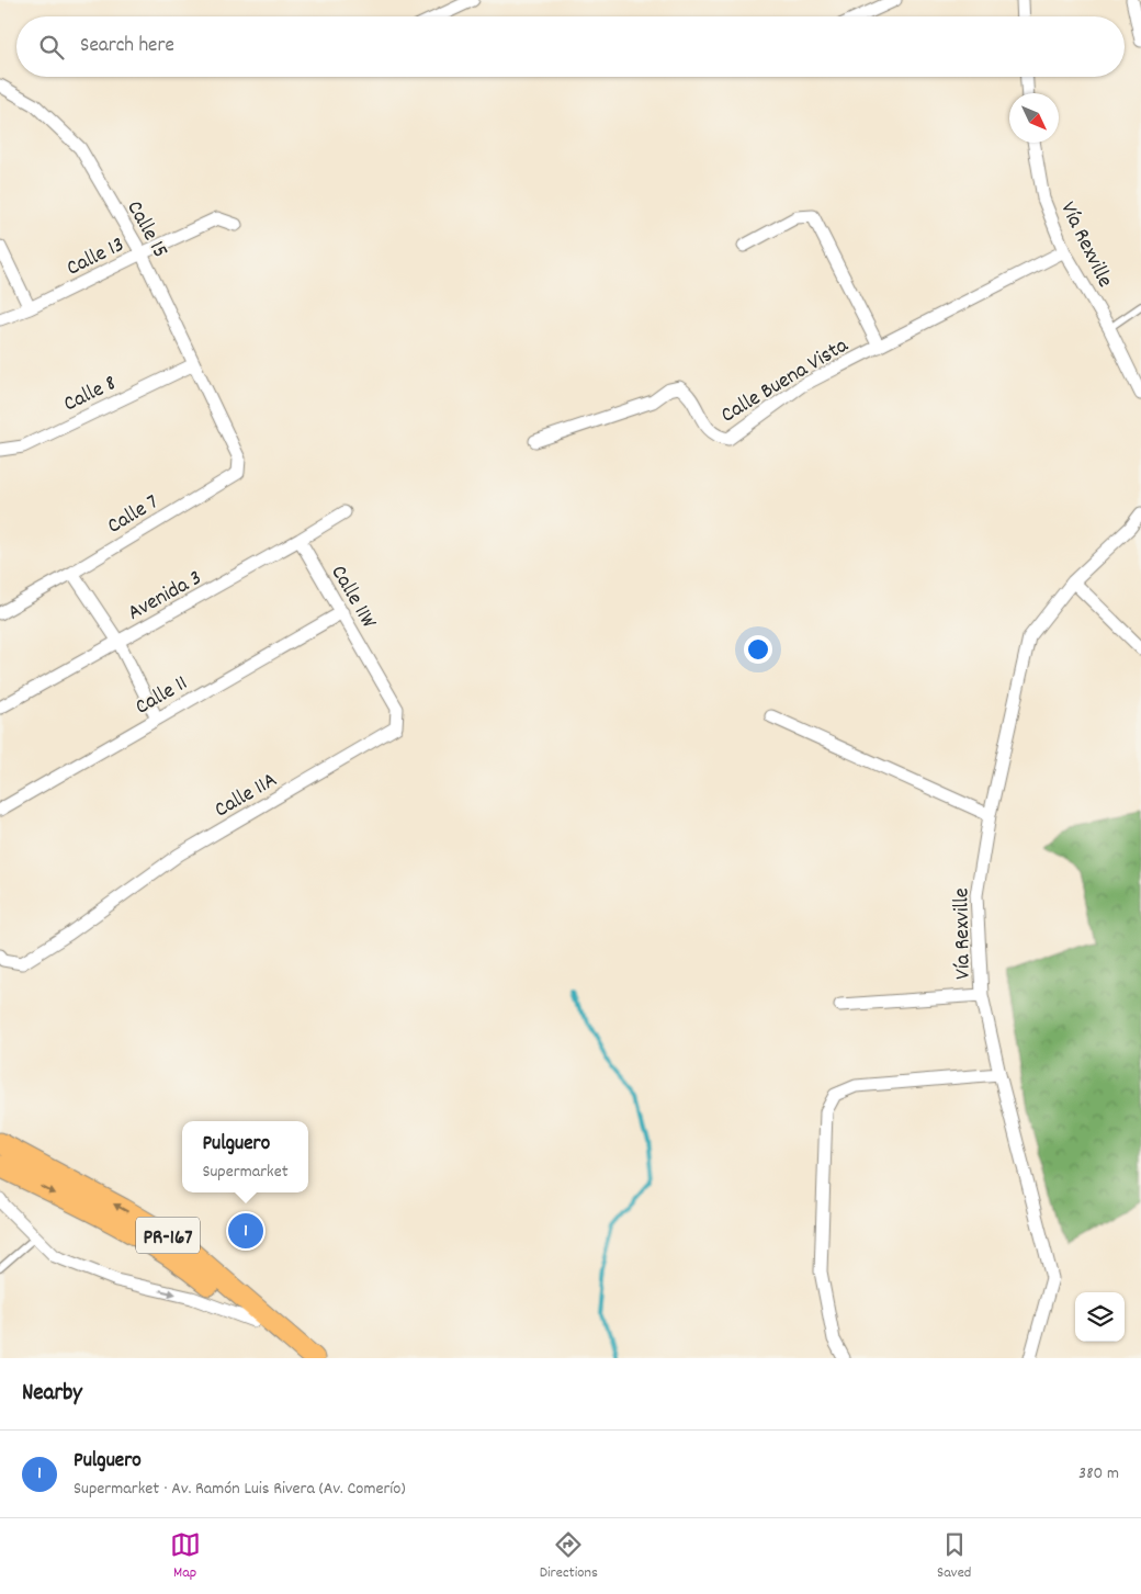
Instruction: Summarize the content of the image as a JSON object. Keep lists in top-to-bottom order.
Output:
{
  "streets": {
    "highway": ["PR-167"],
    "street": [
      "Calle 15",
      "Vía Rexville",
      "Calle 13",
      "Calle Buena Vista",
      "Calle 8",
      "Calle 7",
      "Avenida 3",
      "Calle 11W",
      "Calle 11",
      "Calle 11A"
    ]
  },
  "crossings": [
    ["Calle 15", "Calle 13"],
    ["Calle 15", "Calle 8"],
    ["Calle 15", "Calle 7"],
    ["Vía Rexville", "Calle Buena Vista"],
    ["Avenida 3", "Calle 11W"],
    ["Calle 11W", "Calle 11"],
    ["Calle 11W", "Calle 11A"]
  ],
  "north": "bottom right",
  "page": {
    "search": "Search here",
    "popup": ["Pulguero", "Supermarket"],
    "pins": "1",
    "heading": "Nearby",
    "list": [
      {
        "mark": "1",
        "name": "Pulguero",
        "note": "Supermarket · Av. Ramón Luis Rivera (Av. Comerío)",
        "value": "380 m"
      }
    ],
    "nav": ["Map", "Directions", "Saved"]
  }
}
